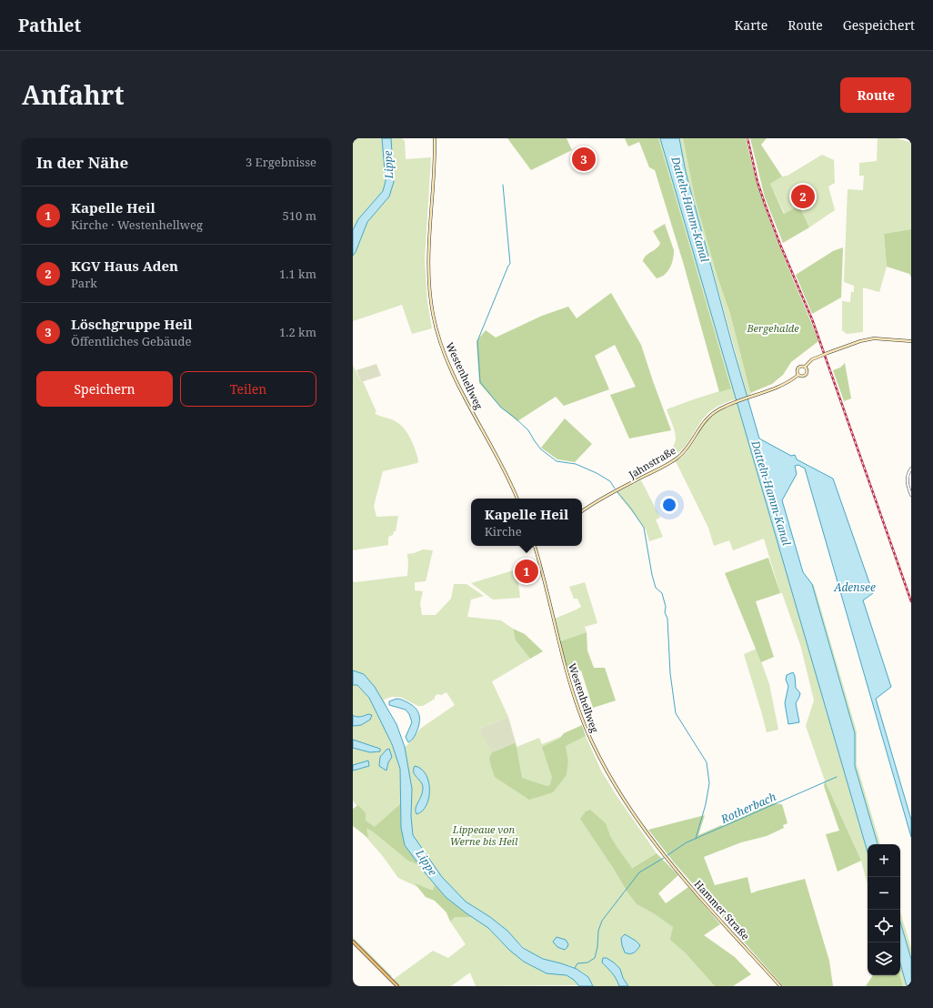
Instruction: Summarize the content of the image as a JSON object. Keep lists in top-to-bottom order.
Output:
{
  "streets": {
    "main road": ["Westenhellweg", "Jahnstraße", "Hammer Straße"]
  },
  "crossings": [
    ["Westenhellweg", "Hammer Straße"]
  ],
  "water": [
    "Lippe",
    "Datteln-Hamm-Kanal",
    "Adensee",
    "Rotherbach"
  ],
  "parks": ["Bergehalde", "Lippeaue von Werne bis Heil"],
  "page": {
    "header": "Pathlet",
    "nav": ["Karte", "Route", "Gespeichert"],
    "title": "Anfahrt",
    "buttons": [
      "Route",
      ["Speichern", "Teilen"]
    ],
    "heading": ["In der Nähe", "3 Ergebnisse"],
    "pins": ["3", "2", "1"],
    "list": [
      {
        "mark": "1",
        "name": "Kapelle Heil",
        "note": "Kirche · Westenhellweg",
        "value": "510 m"
      },
      {
        "mark": "2",
        "name": "KGV Haus Aden",
        "note": "Park",
        "value": "1.1 km"
      },
      {
        "mark": "3",
        "name": "Löschgruppe Heil",
        "note": "Öffentliches Gebäude",
        "value": "1.2 km"
      }
    ],
    "popup": ["Kapelle Heil", "Kirche"],
    "map_buttons": ["+", "−"]
  }
}
